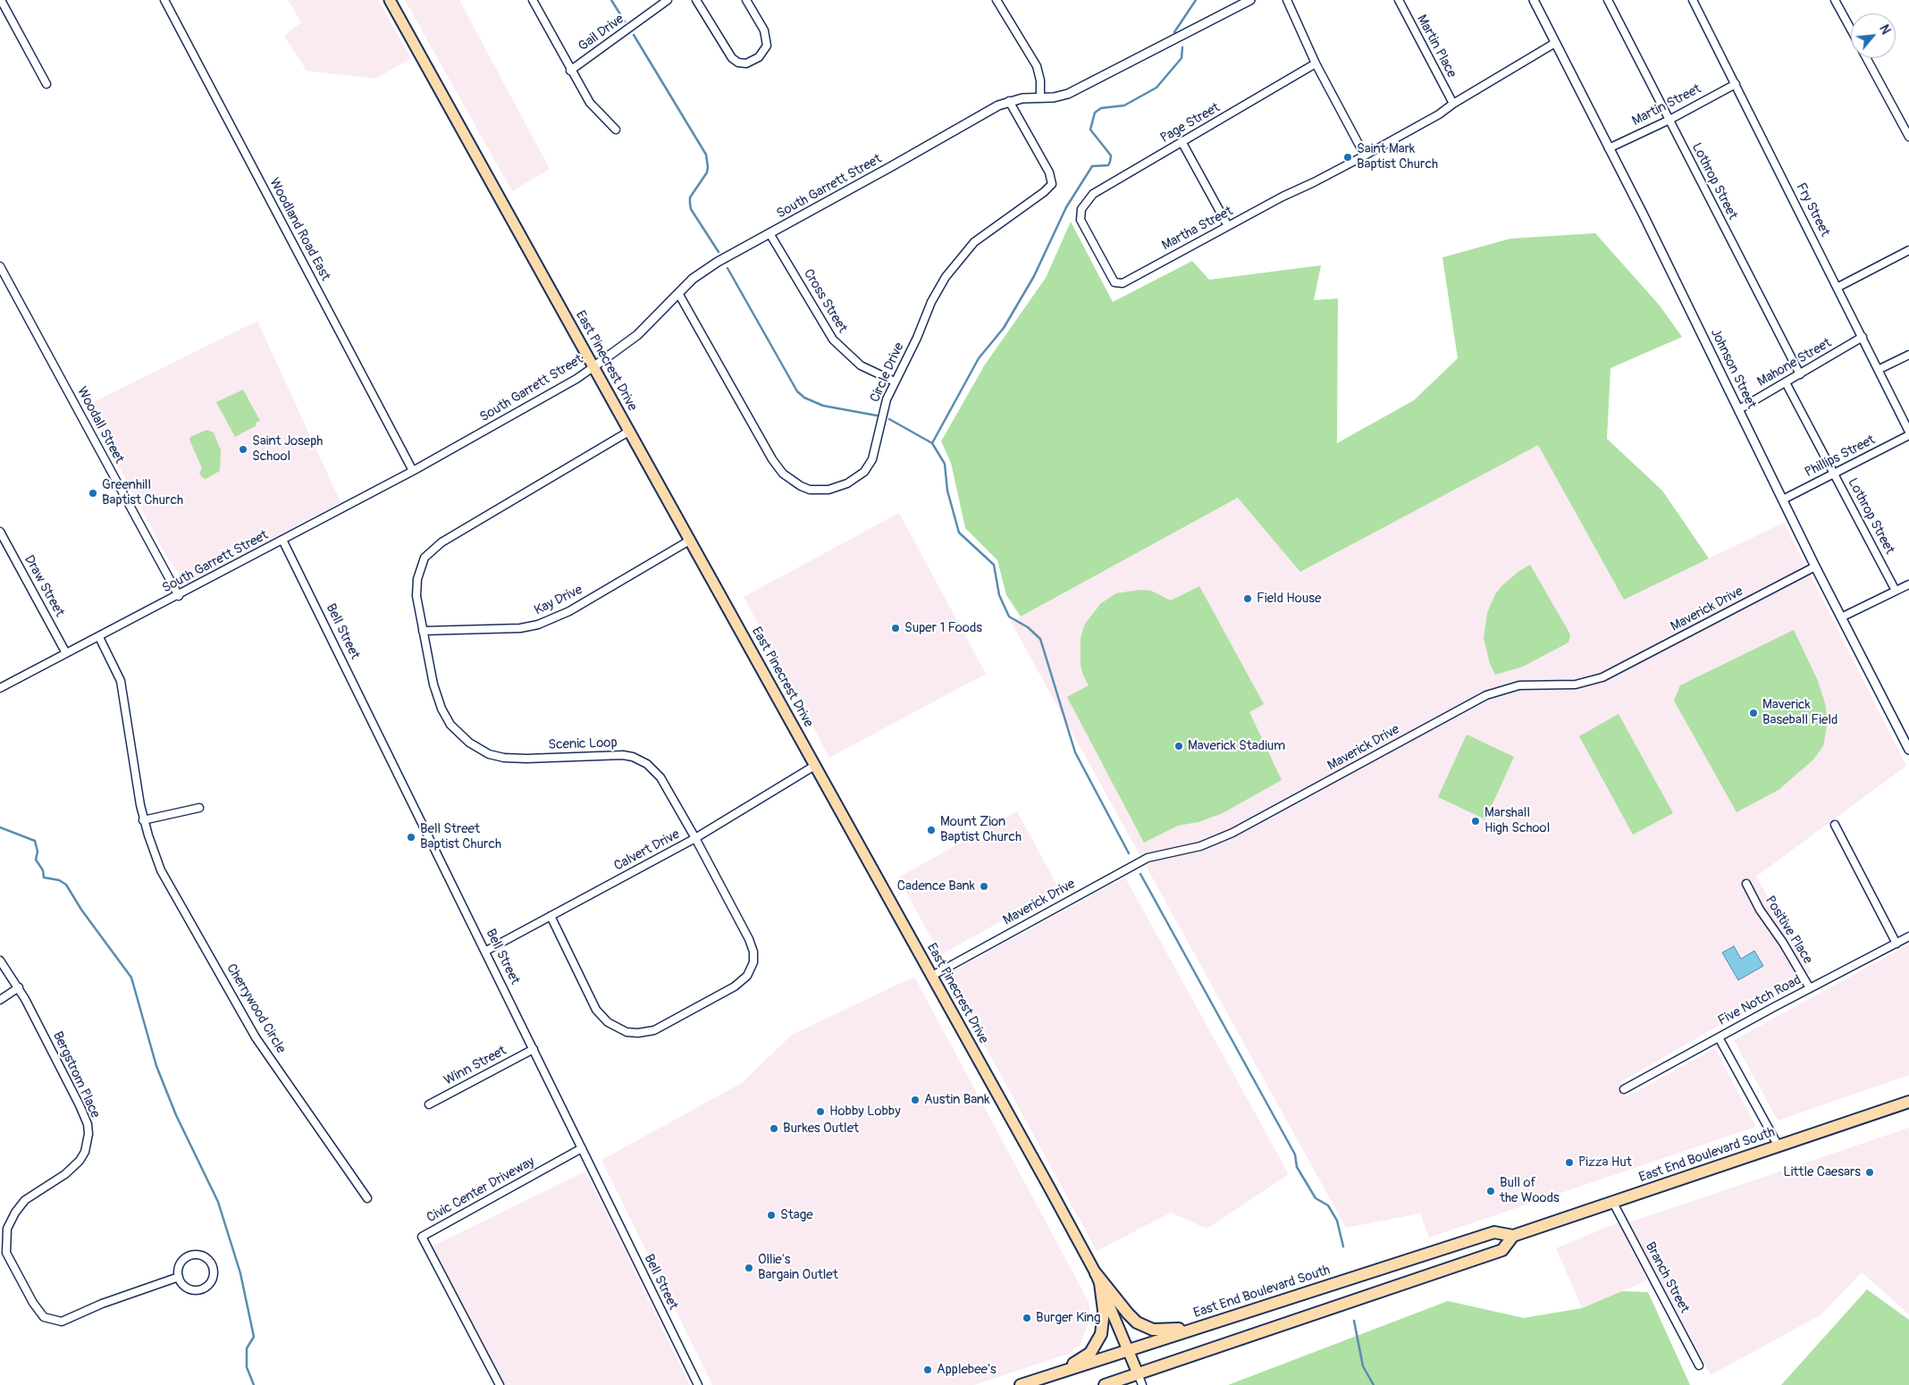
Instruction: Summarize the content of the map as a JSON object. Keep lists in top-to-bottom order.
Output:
{
  "streets": {
    "highway": ["East End Boulevard South"],
    "main road": ["East Pinecrest Drive"],
    "street": [
      "Gail Drive",
      "Martin Place",
      "Martin Street",
      "Page Street",
      "Lothrop Street",
      "South Garrett Street",
      "Fry Street",
      "Martha Street",
      "Woodland Road East",
      "Cross Street",
      "Mahone Street",
      "Johnson Street",
      "Circle Drive",
      "Woodall Street",
      "Phillips Street",
      "Draw Street",
      "Kay Drive",
      "Maverick Drive",
      "Bell Street",
      "Scenic Loop",
      "Calvert Drive",
      "Positive Place",
      "Five Notch Road",
      "Cherrywood Circle",
      "Winn Street",
      "Bergstrom Place",
      "Civic Center Driveway",
      "Branch Street"
    ]
  },
  "crossings": [
    ["Martin Place", "Martha Street"],
    ["Martin Street", "Lothrop Street"],
    ["Martin Street", "Fry Street"],
    ["Martin Street", "Johnson Street"],
    ["Page Street", "Martha Street"],
    ["Lothrop Street", "Mahone Street"],
    ["Lothrop Street", "Phillips Street"],
    ["South Garrett Street", "Woodland Road East"],
    ["South Garrett Street", "Cross Street"],
    ["South Garrett Street", "East Pinecrest Drive"],
    ["South Garrett Street", "Circle Drive"],
    ["South Garrett Street", "Woodall Street"],
    ["South Garrett Street", "Draw Street"],
    ["South Garrett Street", "Bell Street"],
    ["South Garrett Street", "Cherrywood Circle"],
    ["Fry Street", "Mahone Street"],
    ["Martha Street", "Johnson Street"],
    ["Cross Street", "Circle Drive"],
    ["East Pinecrest Drive", "Kay Drive"],
    ["East Pinecrest Drive", "Maverick Drive"],
    ["East Pinecrest Drive", "Scenic Loop"],
    ["East Pinecrest Drive", "Calvert Drive"],
    ["East Pinecrest Drive", "East End Boulevard South"],
    ["Mahone Street", "Johnson Street"],
    ["Johnson Street", "Phillips Street"],
    ["Johnson Street", "Maverick Drive"],
    ["Kay Drive", "Scenic Loop"],
    ["Bell Street", "Calvert Drive"],
    ["Bell Street", "Winn Street"],
    ["Bell Street", "Civic Center Driveway"],
    ["Scenic Loop", "Calvert Drive"],
    ["Positive Place", "Five Notch Road"],
    ["East End Boulevard South", "Branch Street"]
  ],
  "places": [
    "Saint Mark Baptist Church",
    "Saint Joseph School",
    "Greenhill Baptist Church",
    "Field House",
    "Super 1 Foods",
    "Maverick Baseball Field",
    "Maverick Stadium",
    "Marshall High School",
    "Mount Zion Baptist Church",
    "Bell Street Baptist Church",
    "Cadence Bank",
    "Austin Bank",
    "Hobby Lobby",
    "Burkes Outlet",
    "Pizza Hut",
    "Little Caesars",
    "Bull of the Woods",
    "Stage",
    "Ollie's Bargain Outlet",
    "Burger King",
    "Applebee's"
  ],
  "north": "top right"
}
